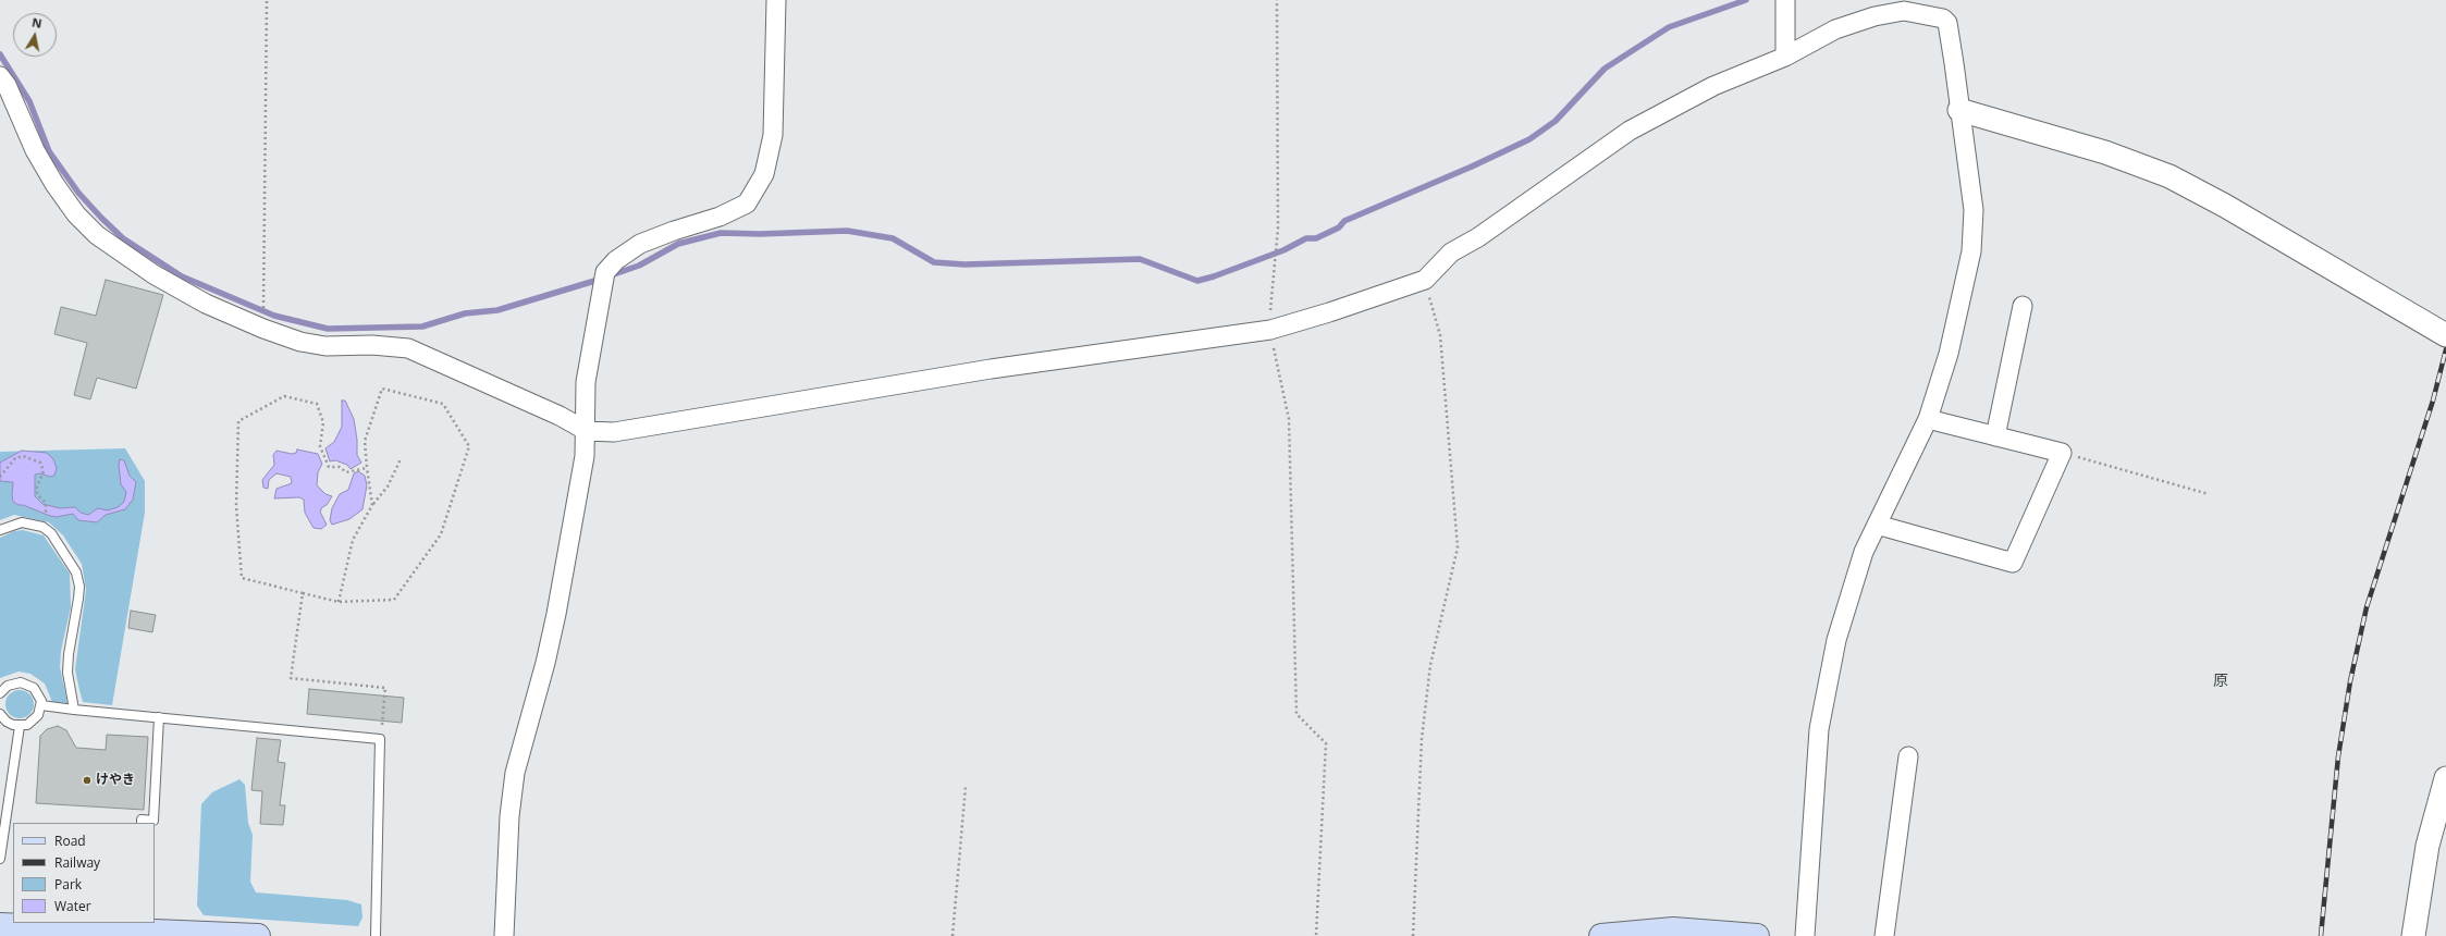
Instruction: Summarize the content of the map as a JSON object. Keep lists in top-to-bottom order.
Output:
{
  "districts": ["原"],
  "places": ["けやき"],
  "legend": [
    "Road",
    "Railway",
    "Park",
    "Water"
  ],
  "north": "top"
}
